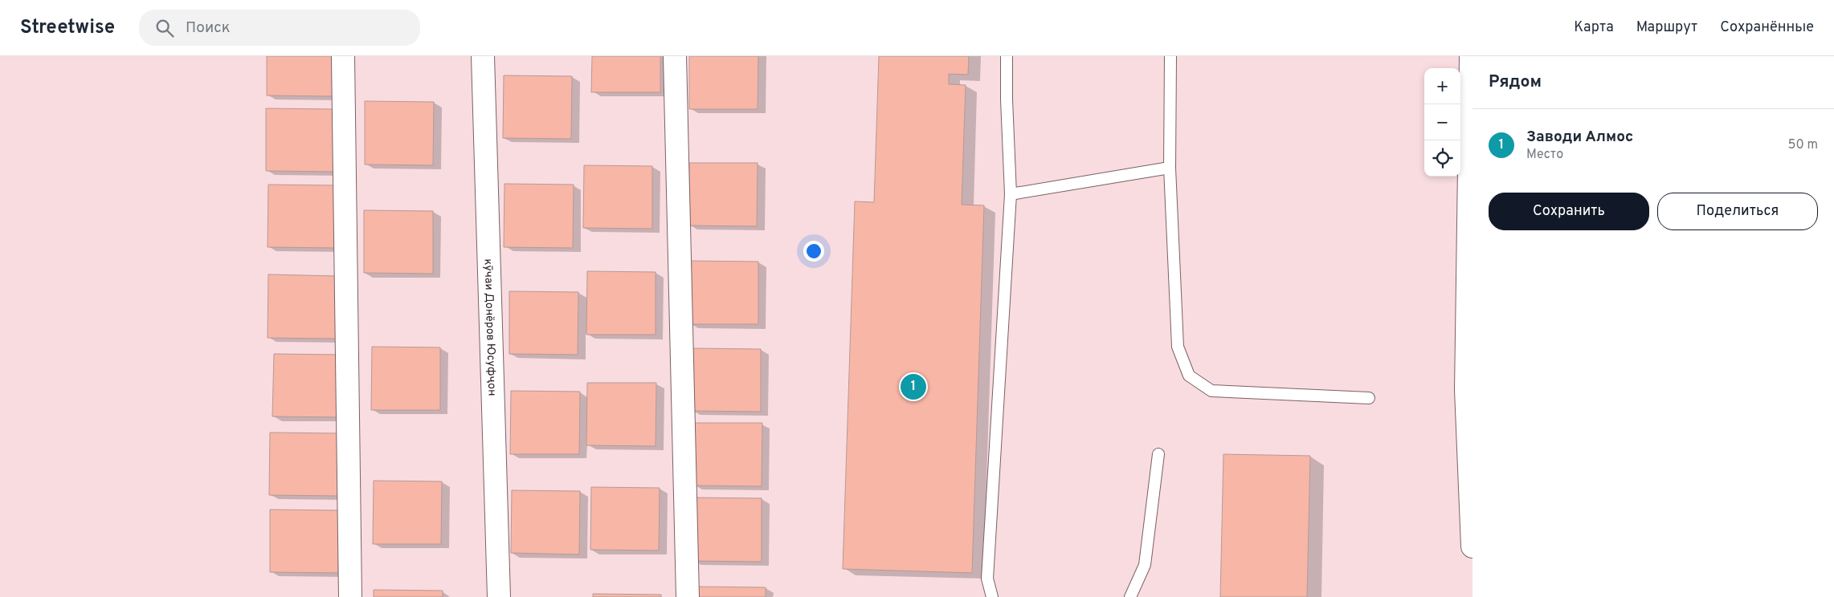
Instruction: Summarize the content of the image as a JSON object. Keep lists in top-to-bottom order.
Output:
{
  "streets": {
    "street": ["кӯчаи Донёров Юсуфҷон"]
  },
  "page": {
    "header": "Streetwise",
    "search": "Поиск",
    "nav": ["Карта", "Маршрут", "Сохранённые"],
    "heading": "Рядом",
    "map_buttons": ["+", "−"],
    "list": [
      {
        "mark": "1",
        "name": "Заводи Алмос",
        "note": "Место",
        "value": "50 m"
      }
    ],
    "buttons": ["Сохранить", "Поделиться"],
    "pins": "1"
  }
}
